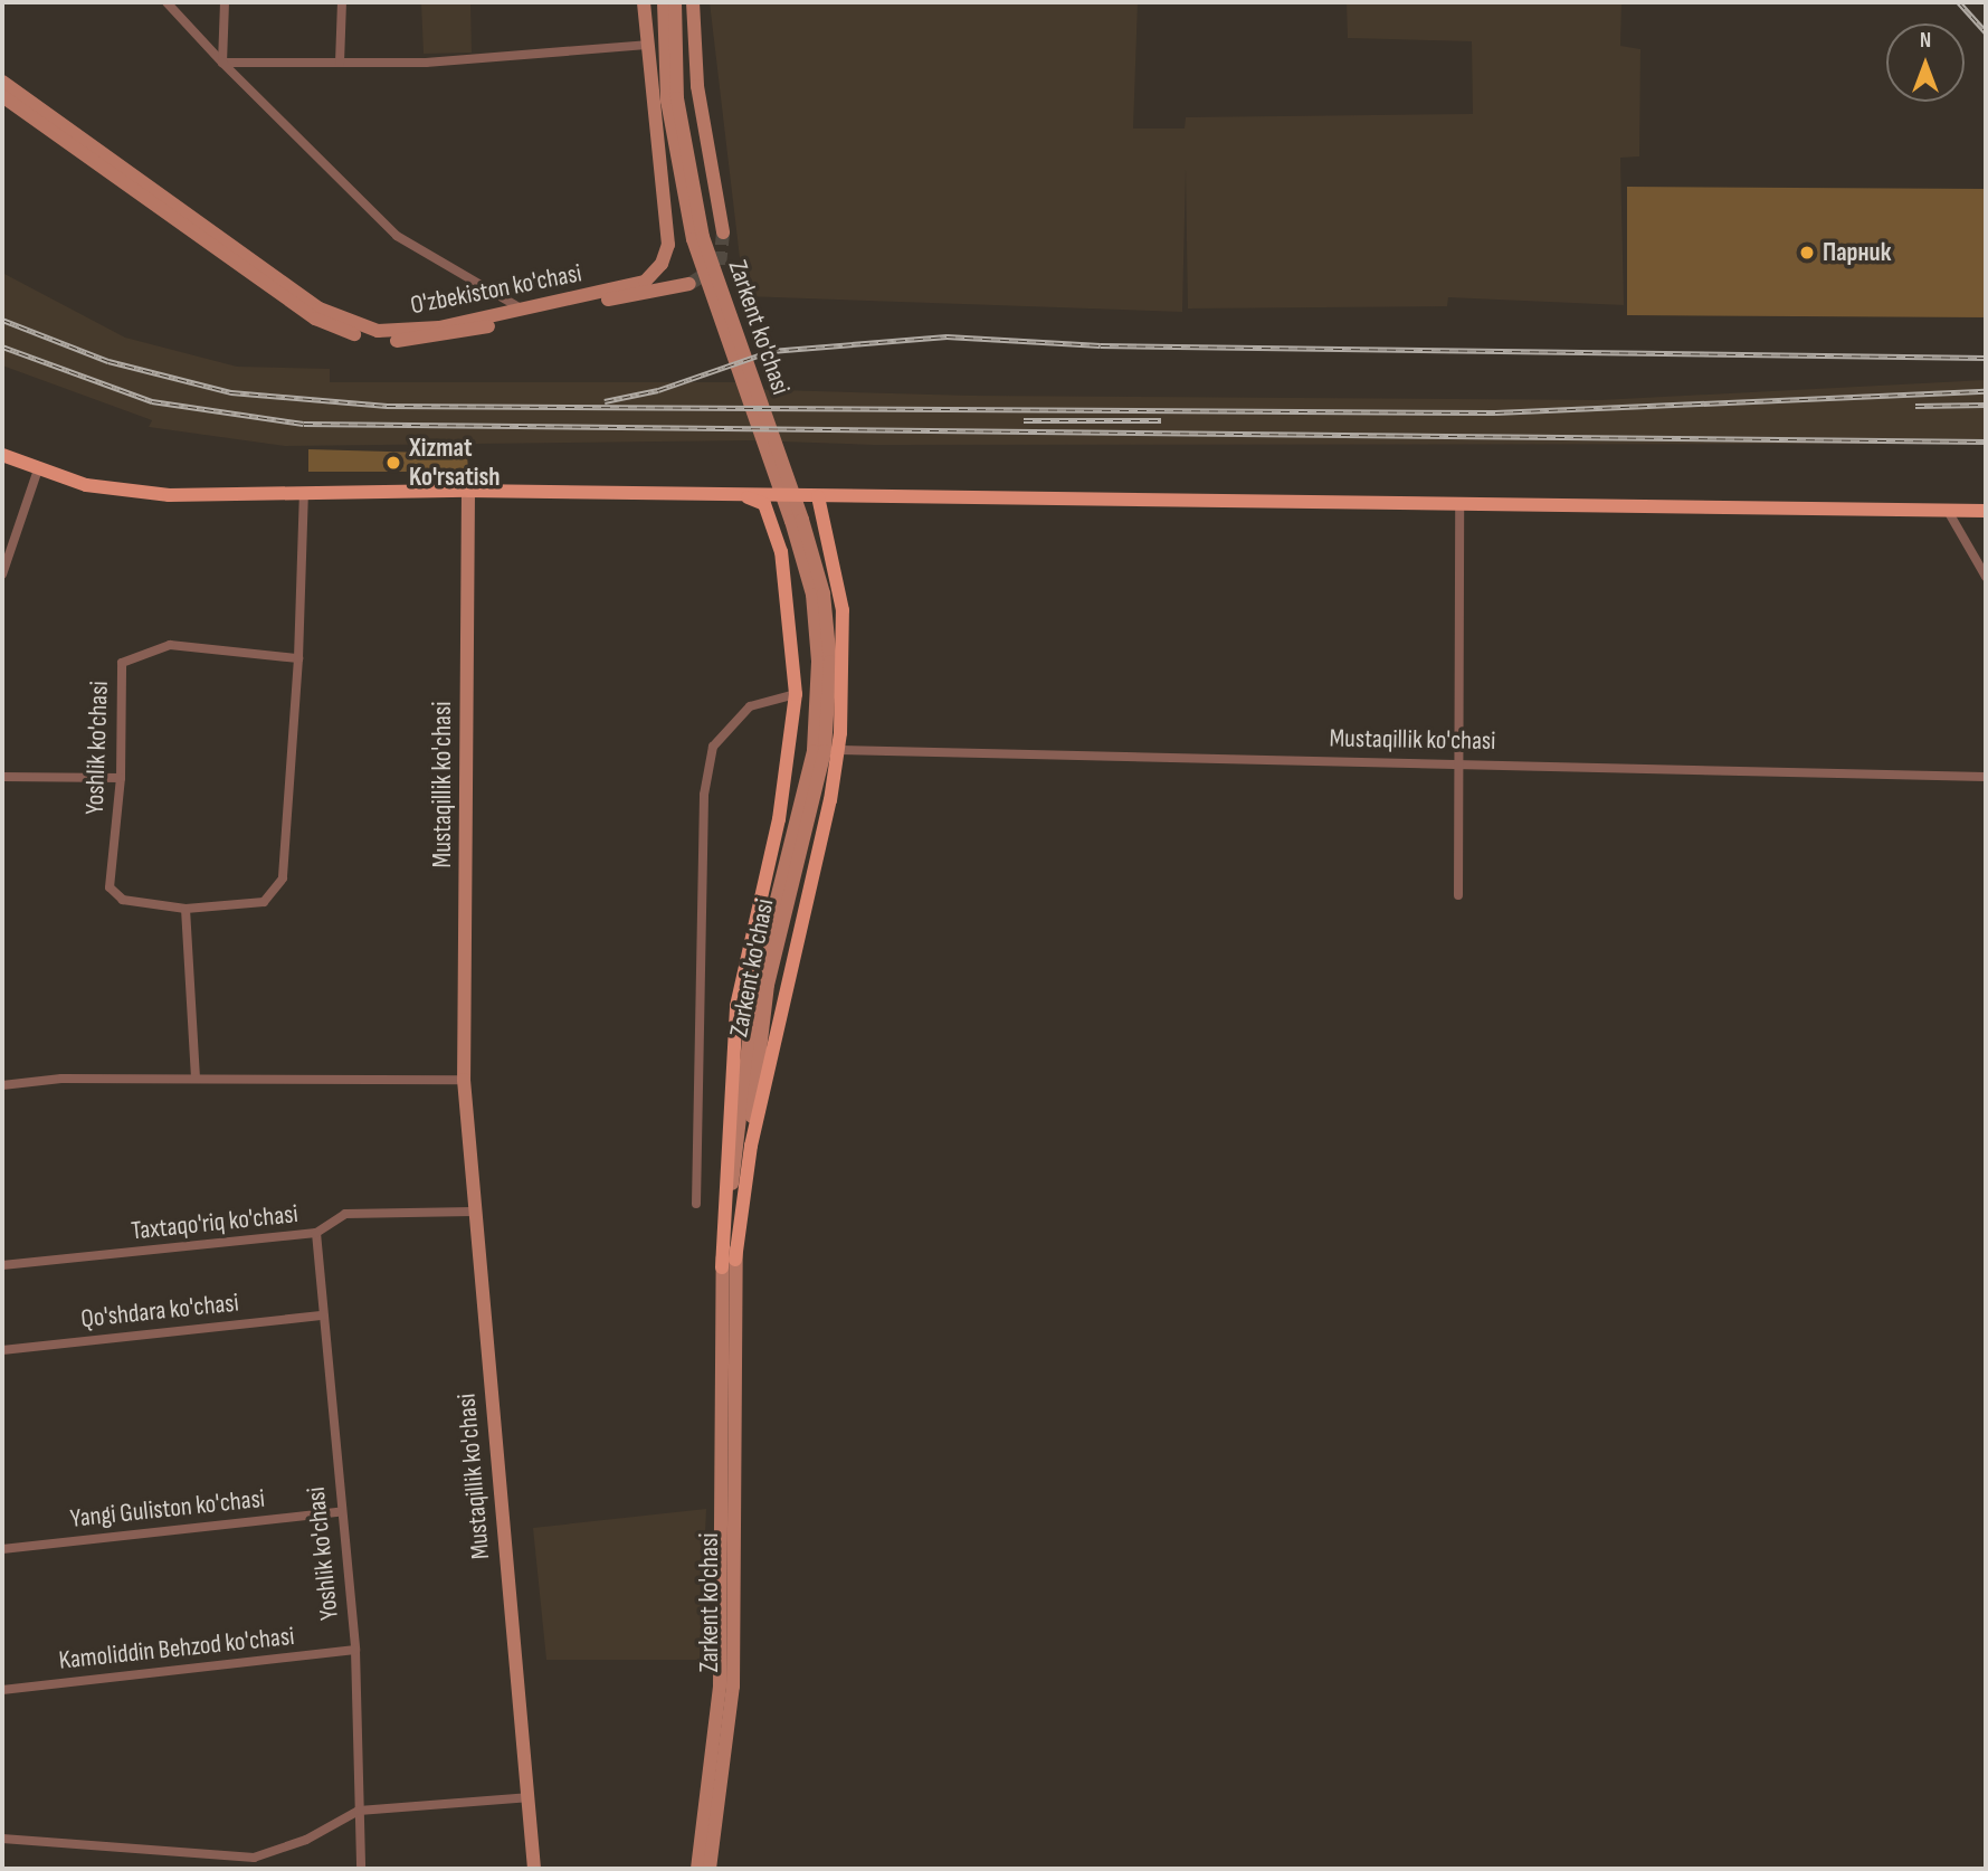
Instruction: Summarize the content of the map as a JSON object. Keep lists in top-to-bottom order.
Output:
{
  "streets": {
    "main road": ["O'zbekiston ko'chasi", "Zarkent ko'chasi", "Mustaqillik ko'chasi"],
    "street": [
      "Yoshlik ko'chasi",
      "Taxtaqo'riq ko'chasi",
      "Qo'shdara ko'chasi",
      "Yangi Guliston ko'chasi",
      "Kamoliddin Behzod ko'chasi"
    ]
  },
  "crossings": [
    ["Mustaqillik ko'chasi", "Taxtaqo'riq ko'chasi"],
    ["Yoshlik ko'chasi", "Taxtaqo'riq ko'chasi"],
    ["Yoshlik ko'chasi", "Qo'shdara ko'chasi"],
    ["Yoshlik ko'chasi", "Yangi Guliston ko'chasi"],
    ["Yoshlik ko'chasi", "Kamoliddin Behzod ko'chasi"]
  ],
  "places": ["Парник", "Xizmat Ko'rsatish"],
  "north": "top"
}
